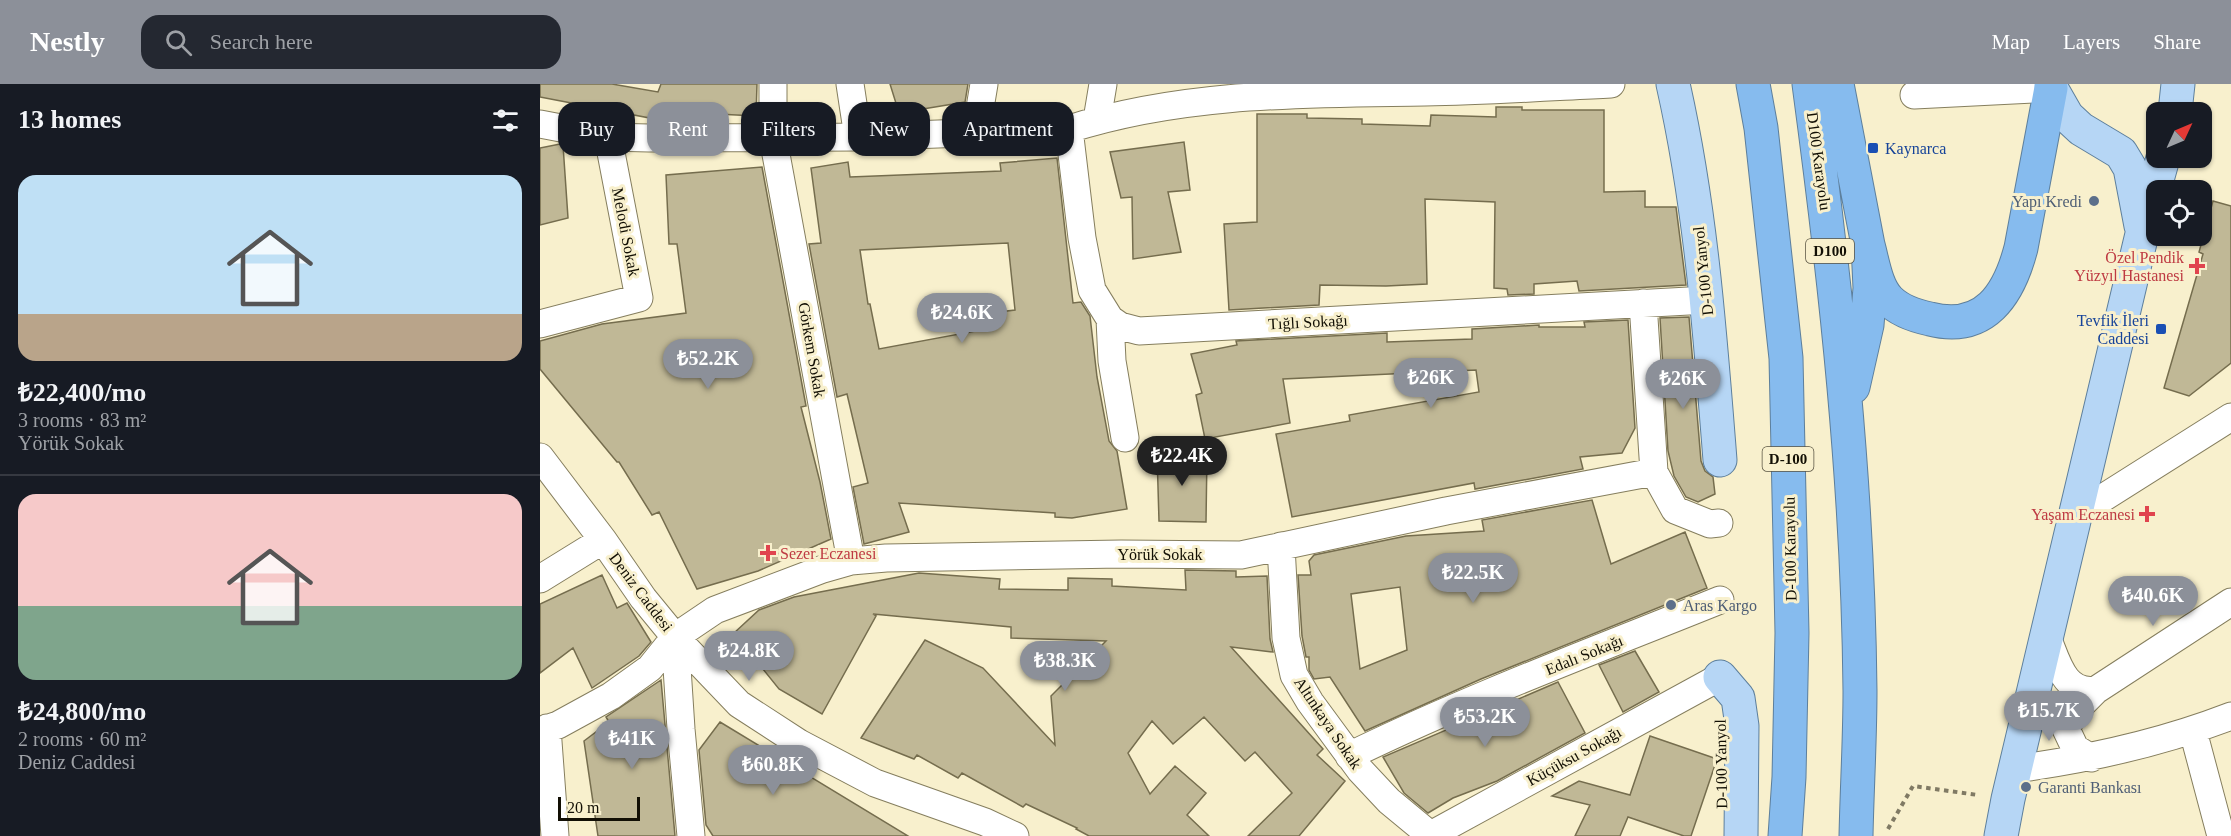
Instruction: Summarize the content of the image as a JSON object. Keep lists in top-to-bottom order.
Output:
{
  "streets": {
    "highway": [
      "D100 Karayolu",
      "D100",
      "D-100",
      "D-100 Karayolu"
    ],
    "main road": ["D-100 Yanyol"],
    "street": [
      "Melodi Sokak",
      "Tığlı Sokağı",
      "Görkem Sokak",
      "Yörük Sokak",
      "Deniz Caddesi",
      "Edalı Sokağı",
      "Altınkaya Sokak",
      "Küçüksu Sokağı"
    ]
  },
  "crossings": [
    ["D-100 Yanyol", "Tığlı Sokağı"],
    ["D-100 Yanyol", "Küçüksu Sokağı"],
    ["Görkem Sokak", "Yörük Sokak"],
    ["Yörük Sokak", "Deniz Caddesi"],
    ["Yörük Sokak", "Altınkaya Sokak"],
    ["Edalı Sokağı", "Altınkaya Sokak"],
    ["Altınkaya Sokak", "Küçüksu Sokağı"]
  ],
  "places": {
    "transit": ["Kaynarca", "Tevfik İleri Caddesi"],
    "other": ["Yapı Kredi", "Aras Kargo", "Garanti Bankası"],
    "health": ["Özel Pendik Yüzyıl Hastanesi", "Yaşam Eczanesi", "Sezer Eczanesi"]
  },
  "scale_bar": "20 m",
  "north": "top right",
  "page": {
    "header": "Nestly",
    "search": "Search here",
    "nav": ["Map", "Layers", "Share"],
    "heading": "13 homes",
    "chip": [
      "Buy",
      "Rent",
      "Filters",
      "New",
      "Apartment"
    ],
    "list": [
      {
        "name": "₺22,400/mo",
        "note": "3 rooms · 83 m² · Yörük Sokak"
      },
      {
        "name": "₺24,800/mo",
        "note": "2 rooms · 60 m² · Deniz Caddesi"
      }
    ],
    "price": [
      "₺24.6K",
      "₺52.2K",
      "₺26K",
      "₺26K",
      "₺22.4K",
      "₺22.5K",
      "₺40.6K",
      "₺24.8K",
      "₺38.3K",
      "₺15.7K",
      "₺53.2K",
      "₺41K",
      "₺60.8K"
    ],
    "scale": "20 m"
  }
}
